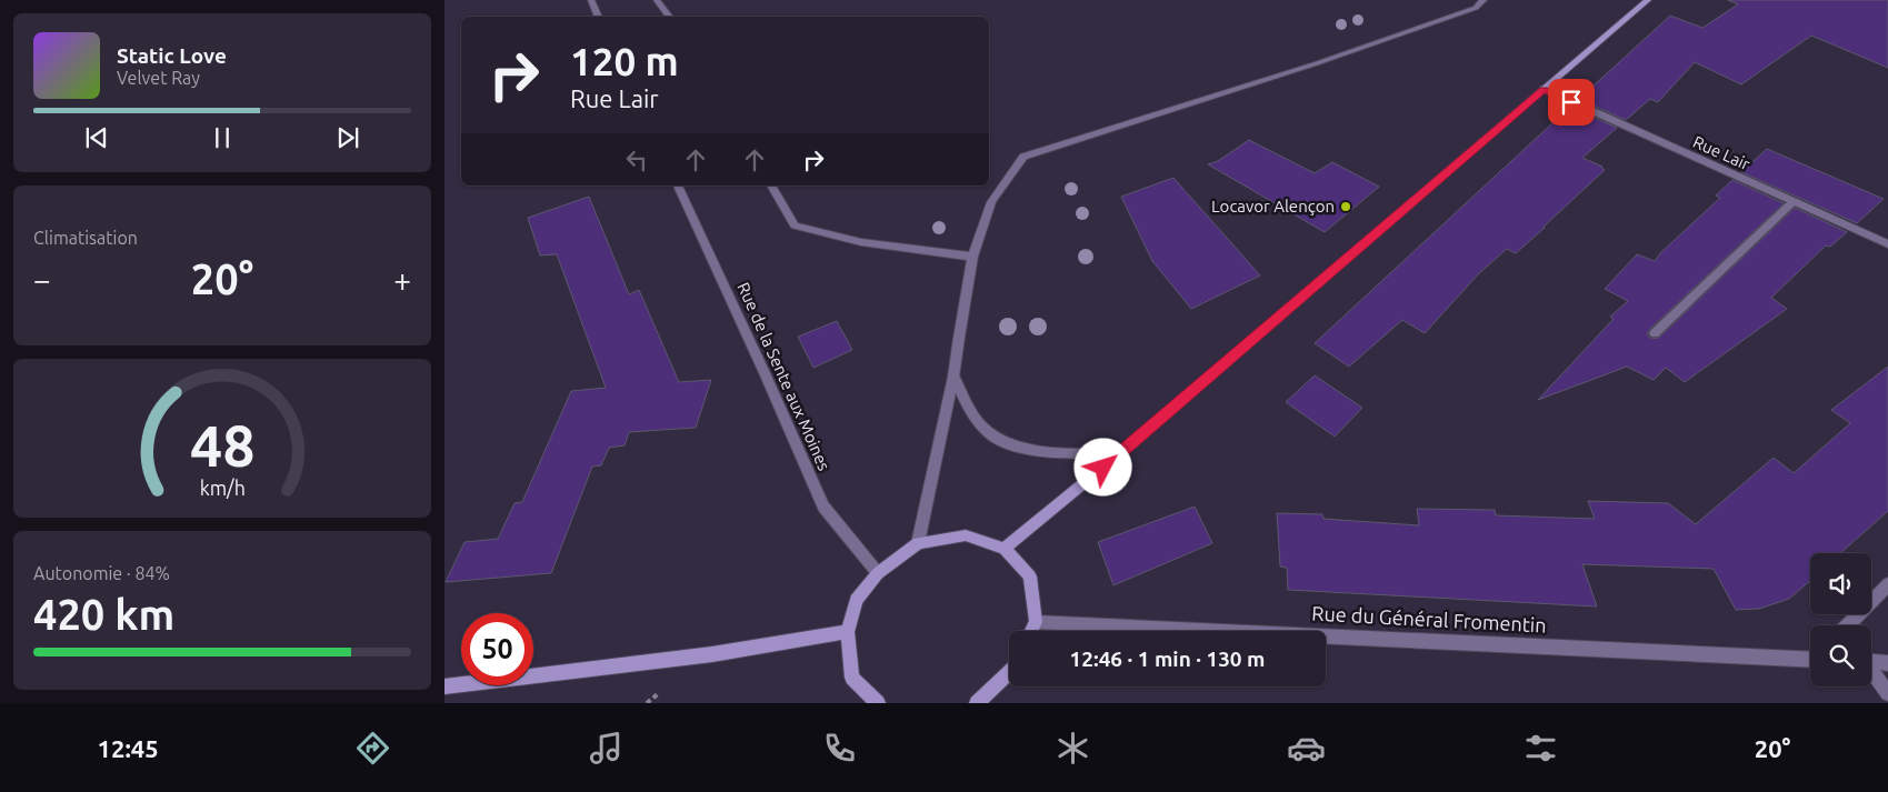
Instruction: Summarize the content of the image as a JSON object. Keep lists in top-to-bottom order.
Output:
{
  "streets": {
    "street": ["Rue Lair", "Rue de la Sente aux Moines", "Rue du Général Fromentin"]
  },
  "places": ["Locavor Alençon"],
  "page": {
    "turn": ["120 m", "Rue Lair"],
    "song": ["Static Love", "Velvet Ray"],
    "tile": [
      "Climatisation",
      ["Autonomie · 84%", "420 km"]
    ],
    "heat": ["−", "20°", "+"],
    "limit": "50",
    "trip": "12:46 · 1 min · 130 m",
    "tabs": ["12:45", "20°"],
    "gauge": ["48", "km/h"]
  }
}
